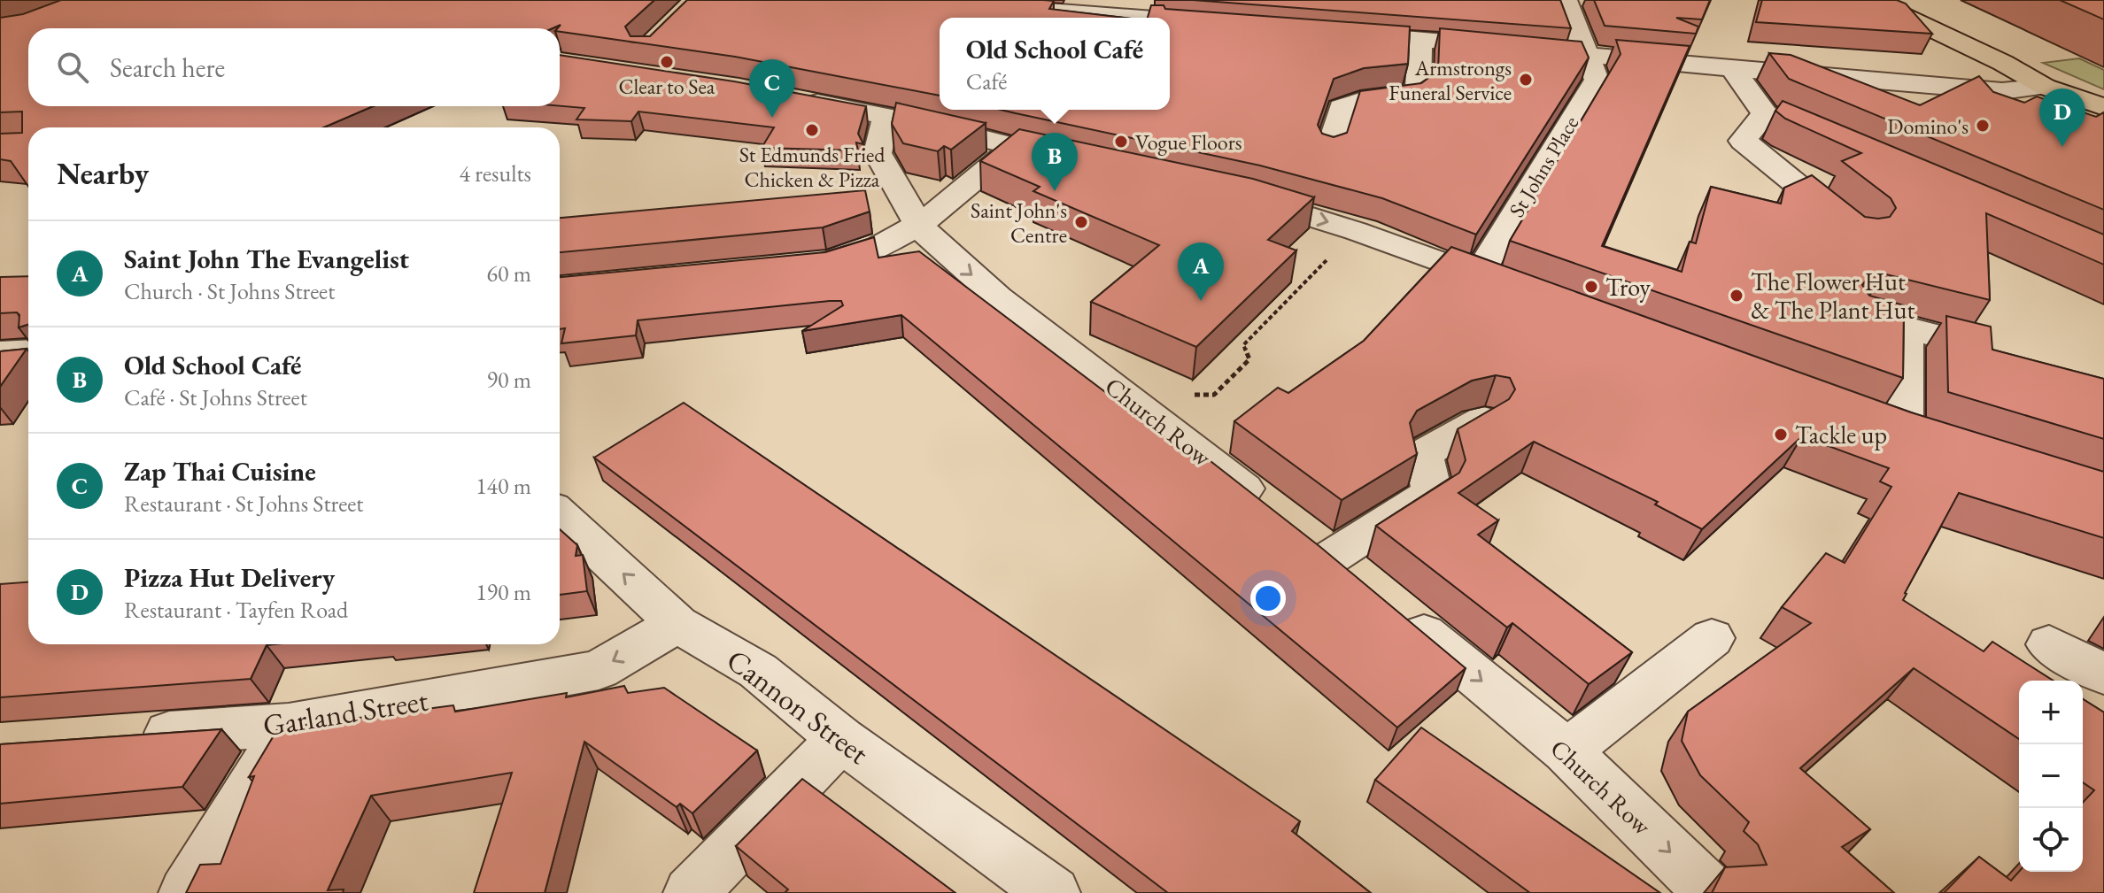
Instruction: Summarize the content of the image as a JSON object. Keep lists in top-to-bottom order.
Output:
{
  "streets": {
    "street": [
      "St Johns Place",
      "Church Row",
      "Cannon Street",
      "Garland Street"
    ]
  },
  "crossings": [
    ["Cannon Street", "Garland Street"]
  ],
  "one_way": ["Garland Street"],
  "places": [
    "Clear to Sea",
    "Armstrongs Funeral Service",
    "Domino's",
    "St Edmunds Fried Chicken & Pizza",
    "Vogue Floors",
    "Saint John's Centre",
    "Troy",
    "The Flower Hut & The Plant Hut",
    "Tackle up"
  ],
  "page": {
    "popup": ["Old School Café", "Café"],
    "search": "Search here",
    "pins": [
      "C",
      "D",
      "B",
      "A"
    ],
    "heading": ["Nearby", "4 results"],
    "list": [
      {
        "mark": "A",
        "name": "Saint John The Evangelist",
        "note": "Church · St Johns Street",
        "value": "60 m"
      },
      {
        "mark": "B",
        "name": "Old School Café",
        "note": "Café · St Johns Street",
        "value": "90 m"
      },
      {
        "mark": "C",
        "name": "Zap Thai Cuisine",
        "note": "Restaurant · St Johns Street",
        "value": "140 m"
      },
      {
        "mark": "D",
        "name": "Pizza Hut Delivery",
        "note": "Restaurant · Tayfen Road",
        "value": "190 m"
      }
    ],
    "map_buttons": ["+", "−"]
  }
}
